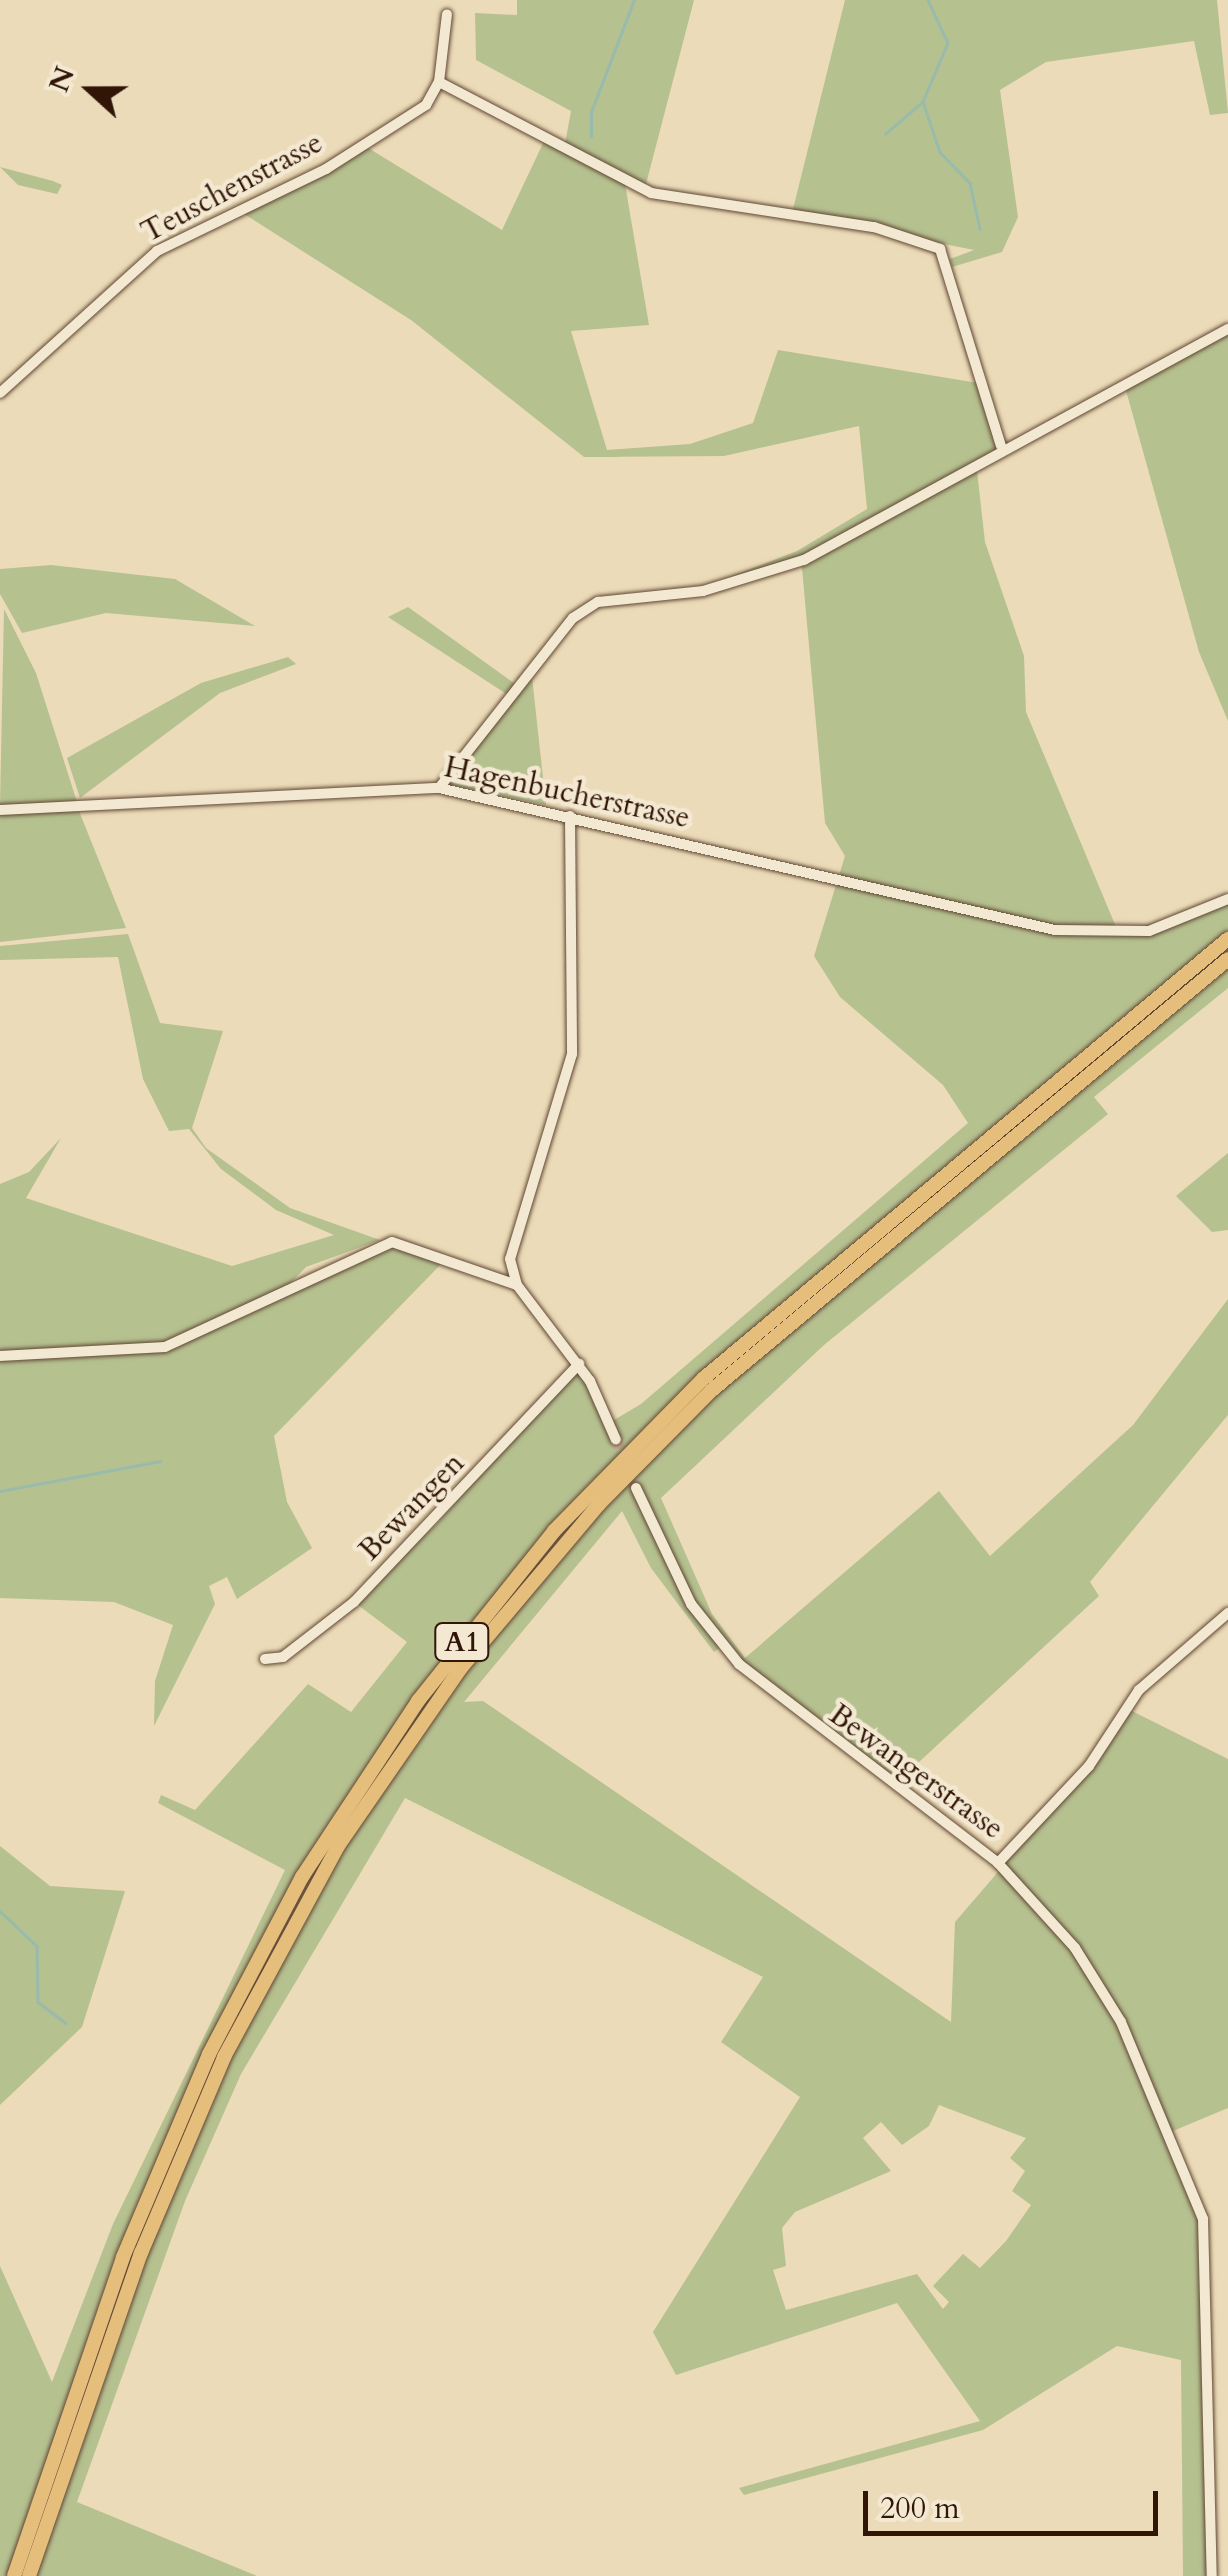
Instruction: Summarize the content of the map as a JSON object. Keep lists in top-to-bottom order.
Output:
{
  "streets": {
    "highway": ["A1"],
    "street": [
      "Teuschenstrasse",
      "Hagenbucherstrasse",
      "Bewangen",
      "Bewangerstrasse"
    ]
  },
  "scale_bar": "200 m",
  "north": "left"
}
